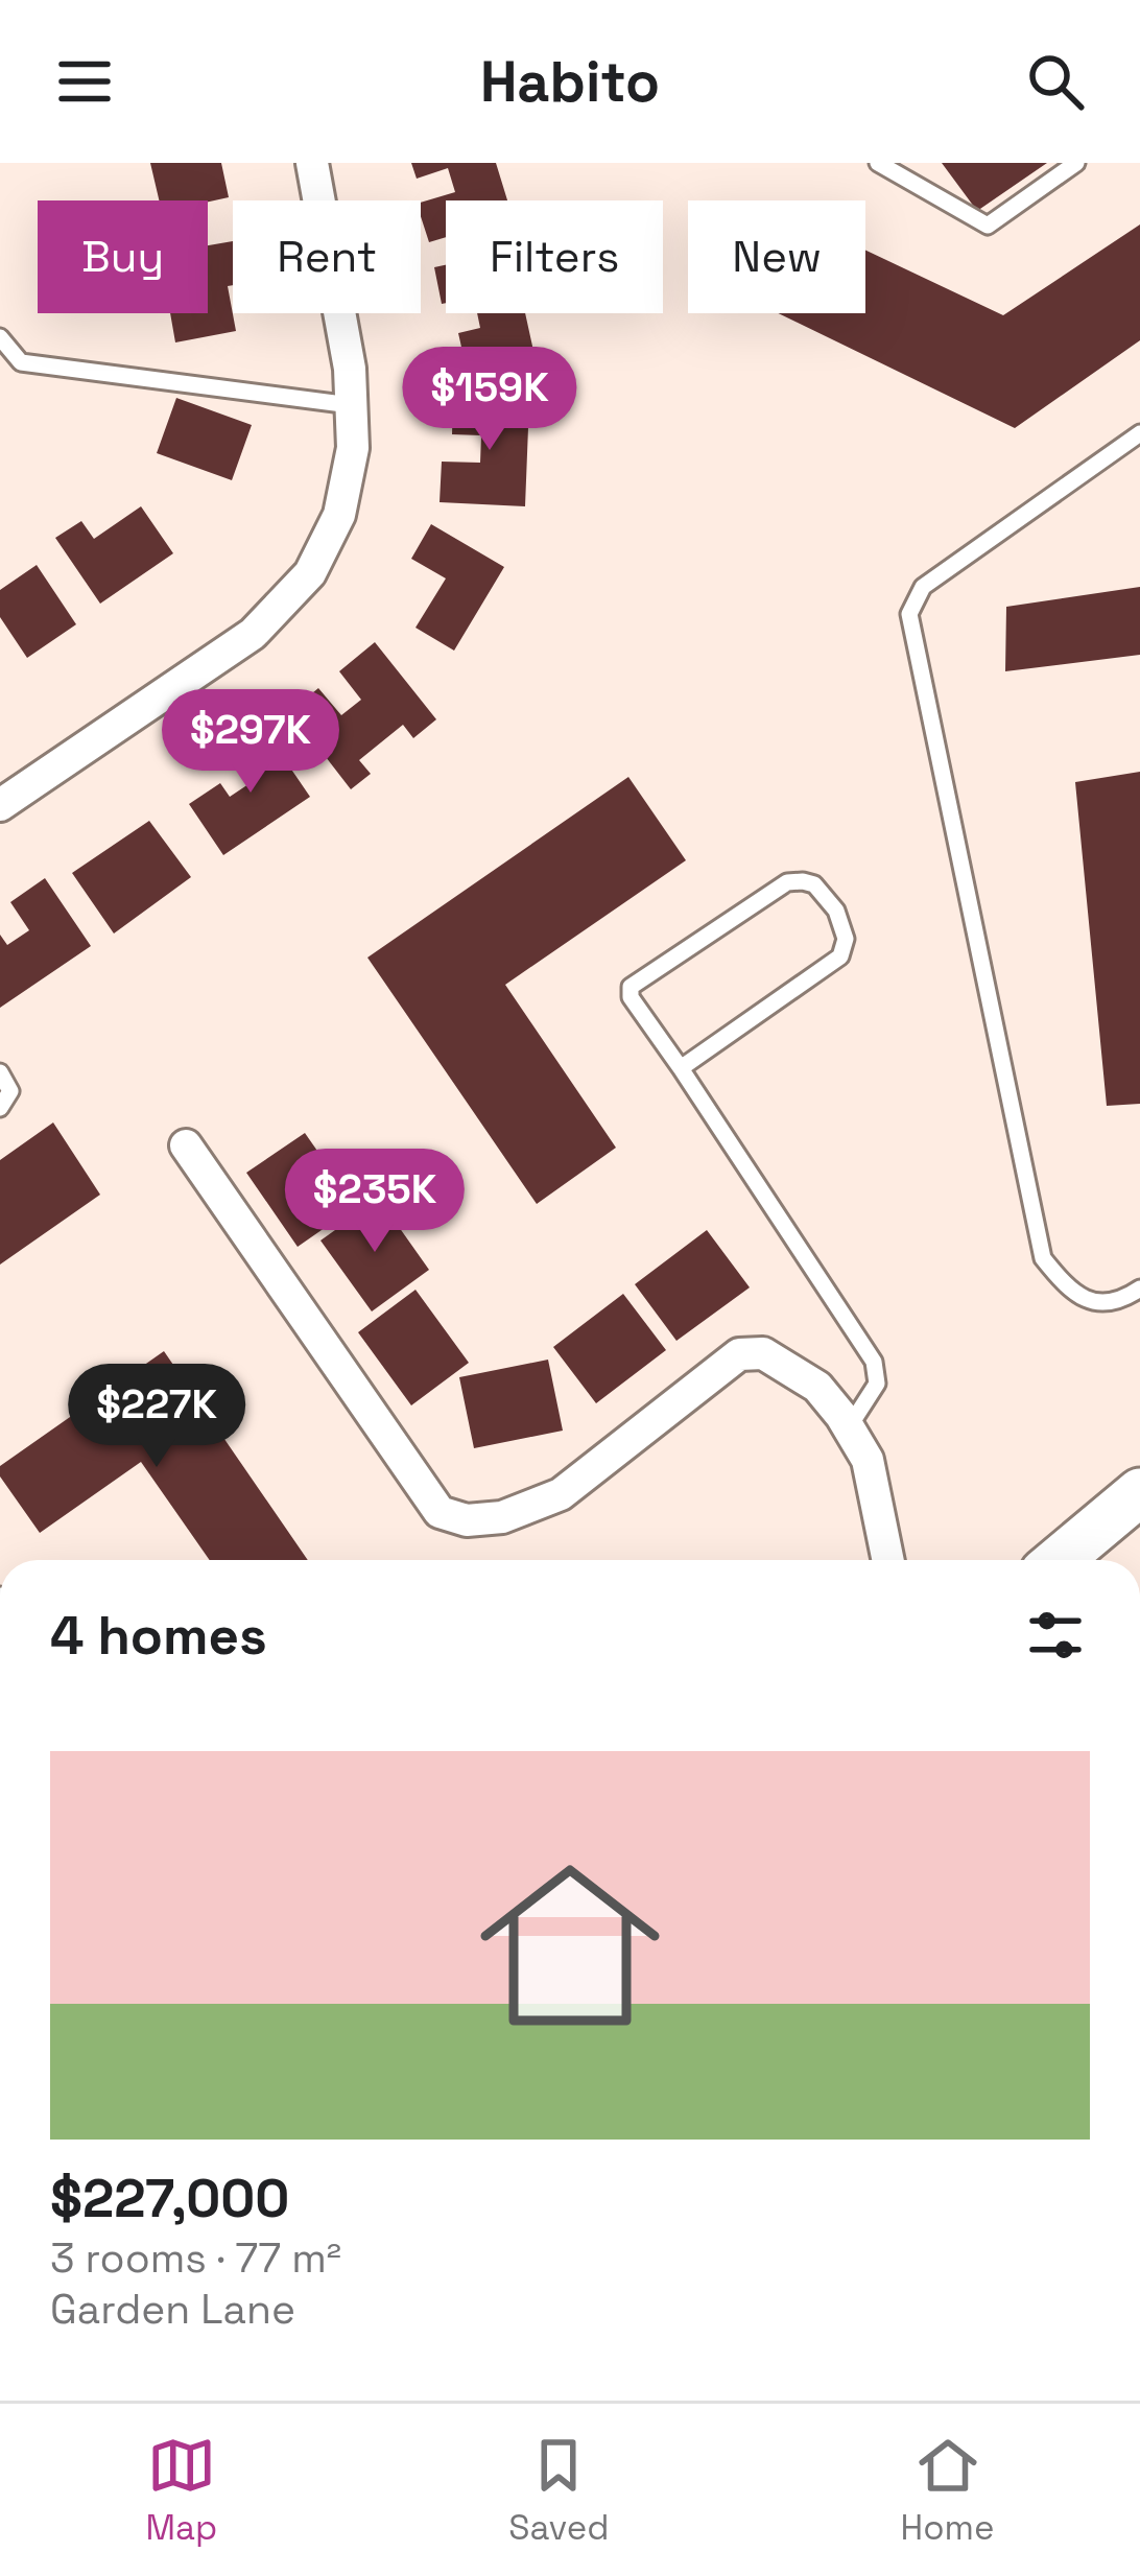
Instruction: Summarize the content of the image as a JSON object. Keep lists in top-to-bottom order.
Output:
{
  "page": {
    "header": "Habito",
    "chip": [
      "Buy",
      "Rent",
      "Filters",
      "New"
    ],
    "price": [
      "$159K",
      "$297K",
      "$235K",
      "$227K"
    ],
    "heading": "4 homes",
    "list": [
      {
        "name": "$227,000",
        "note": "3 rooms · 77 m² · Garden Lane"
      }
    ],
    "tabs": ["Map", "Saved", "Home"]
  }
}
